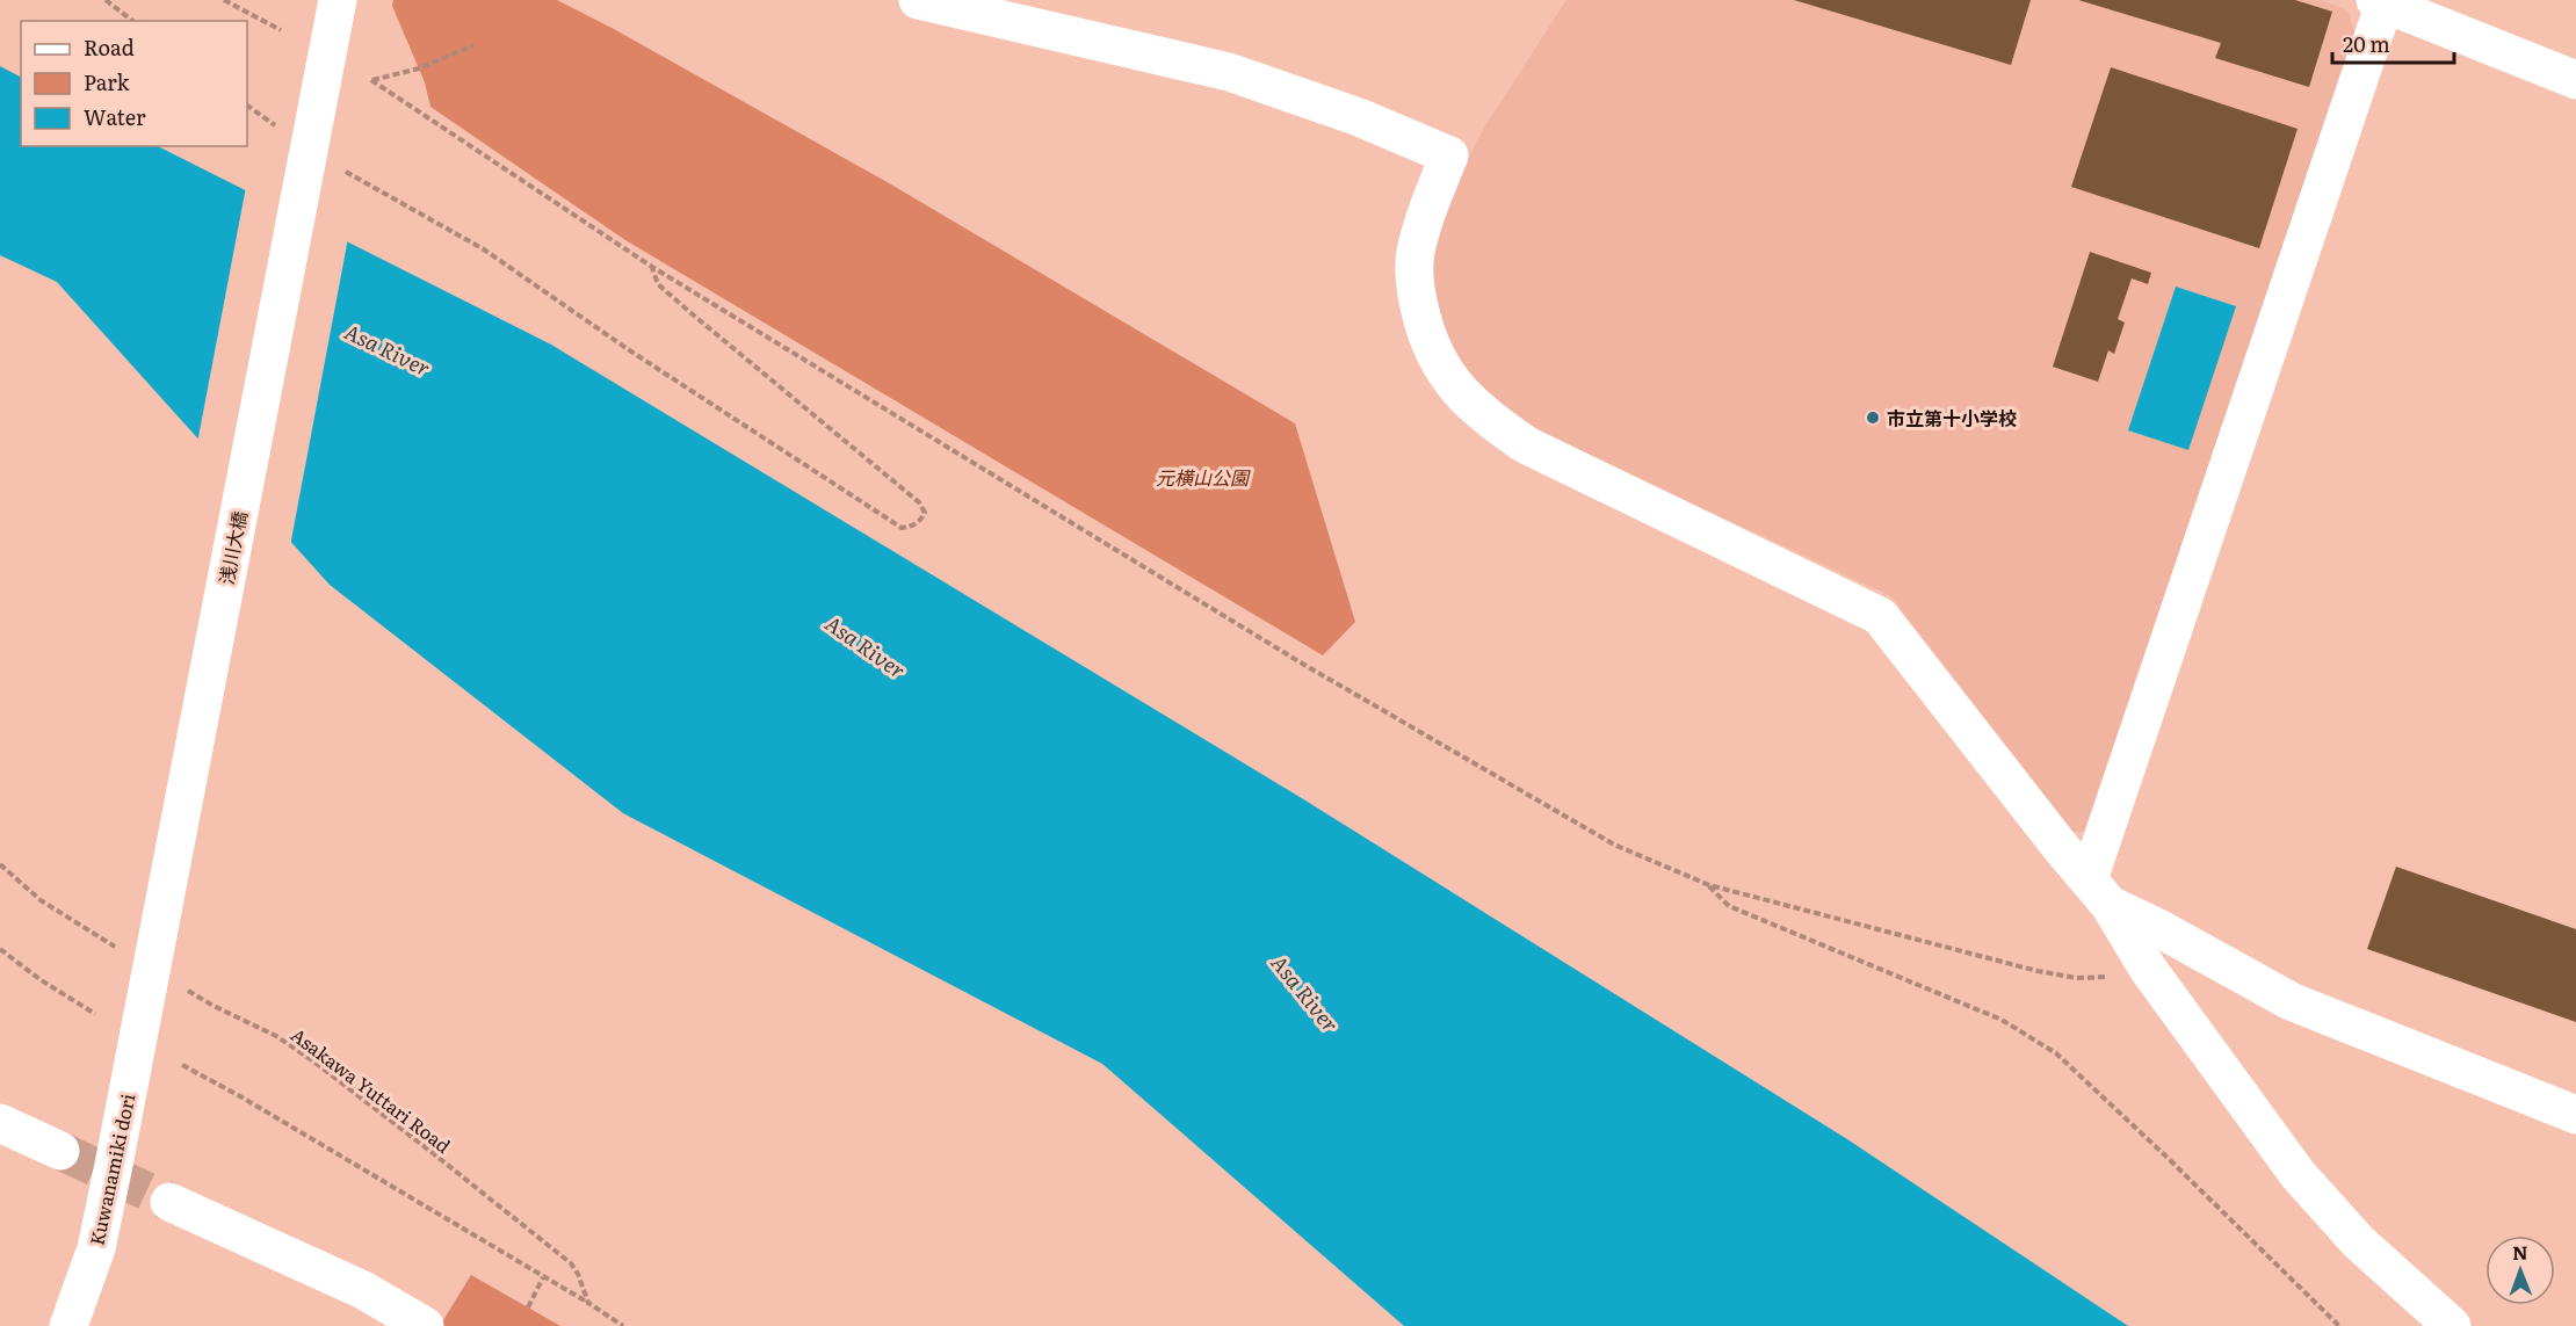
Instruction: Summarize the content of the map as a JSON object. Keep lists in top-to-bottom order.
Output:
{
  "streets": {
    "street": ["浅川大橋", "Kuwanamiki dori"],
    "path": ["Asakawa Yuttari Road"]
  },
  "crossings": [
    ["浅川大橋", "Kuwanamiki dori"]
  ],
  "water": ["Asa River"],
  "parks": ["元横山公園"],
  "places": ["市立第十小学校"],
  "legend": ["Road", "Park", "Water"],
  "scale_bar": "20 m",
  "north": "top"
}
